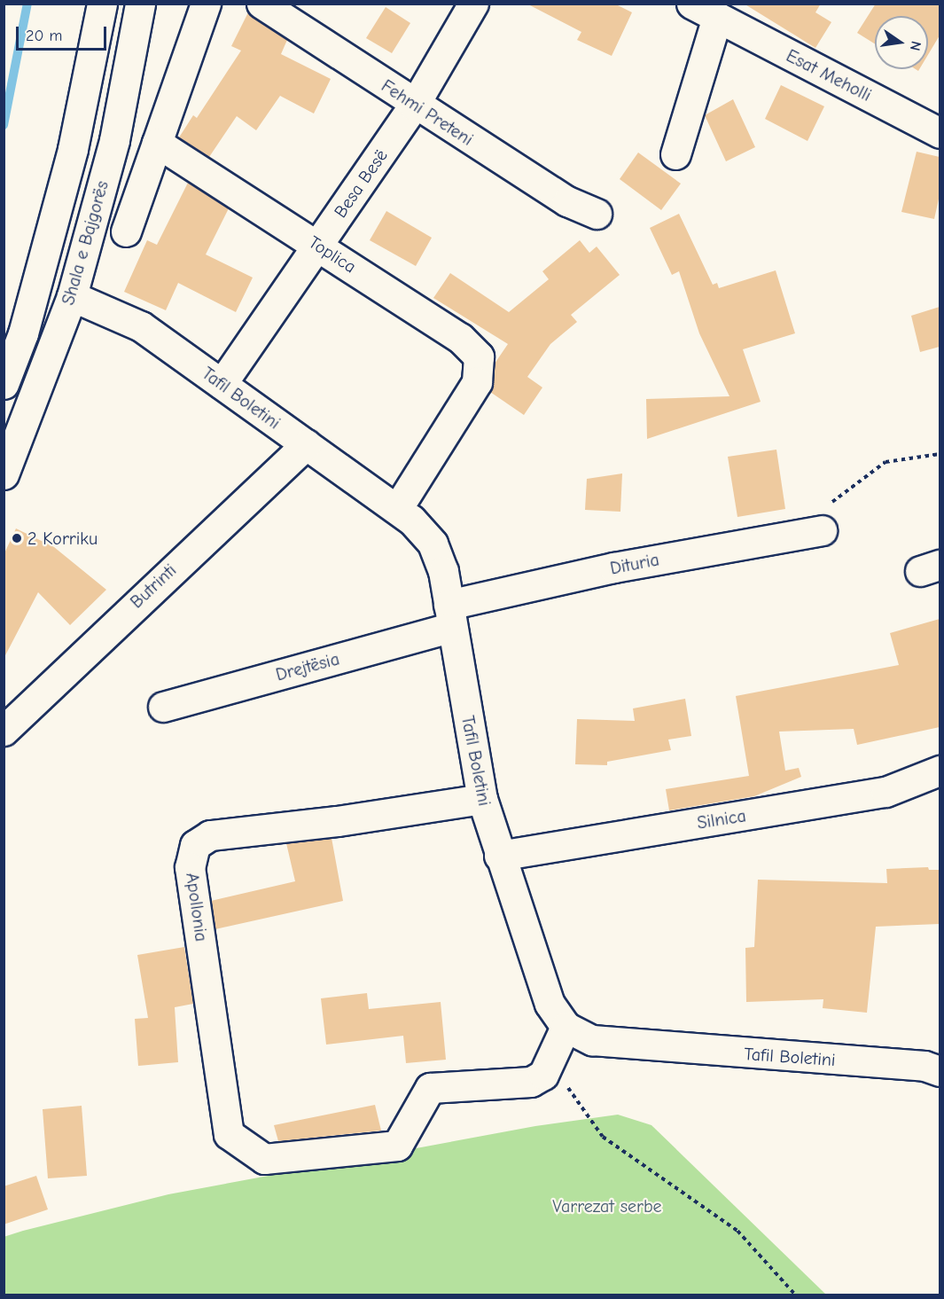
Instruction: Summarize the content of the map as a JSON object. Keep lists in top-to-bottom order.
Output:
{
  "streets": {
    "street": [
      "Esat Meholli",
      "Fehmi Preteni",
      "Besa Besë",
      "Shala e Bajgorës",
      "Toplica",
      "Tafil Boletini",
      "Dituria",
      "Butrinti",
      "Drejtësia",
      "Silnica",
      "Apollonia"
    ]
  },
  "crossings": [
    ["Fehmi Preteni", "Besa Besë"],
    ["Besa Besë", "Toplica"],
    ["Besa Besë", "Tafil Boletini"],
    ["Shala e Bajgorës", "Tafil Boletini"],
    ["Toplica", "Tafil Boletini"],
    ["Tafil Boletini", "Dituria"],
    ["Tafil Boletini", "Butrinti"],
    ["Tafil Boletini", "Drejtësia"],
    ["Tafil Boletini", "Silnica"],
    ["Tafil Boletini", "Apollonia"],
    ["Dituria", "Drejtësia"]
  ],
  "parks": ["Varrezat serbe"],
  "places": ["2 Korriku"],
  "scale_bar": "20 m",
  "north": "right"
}
